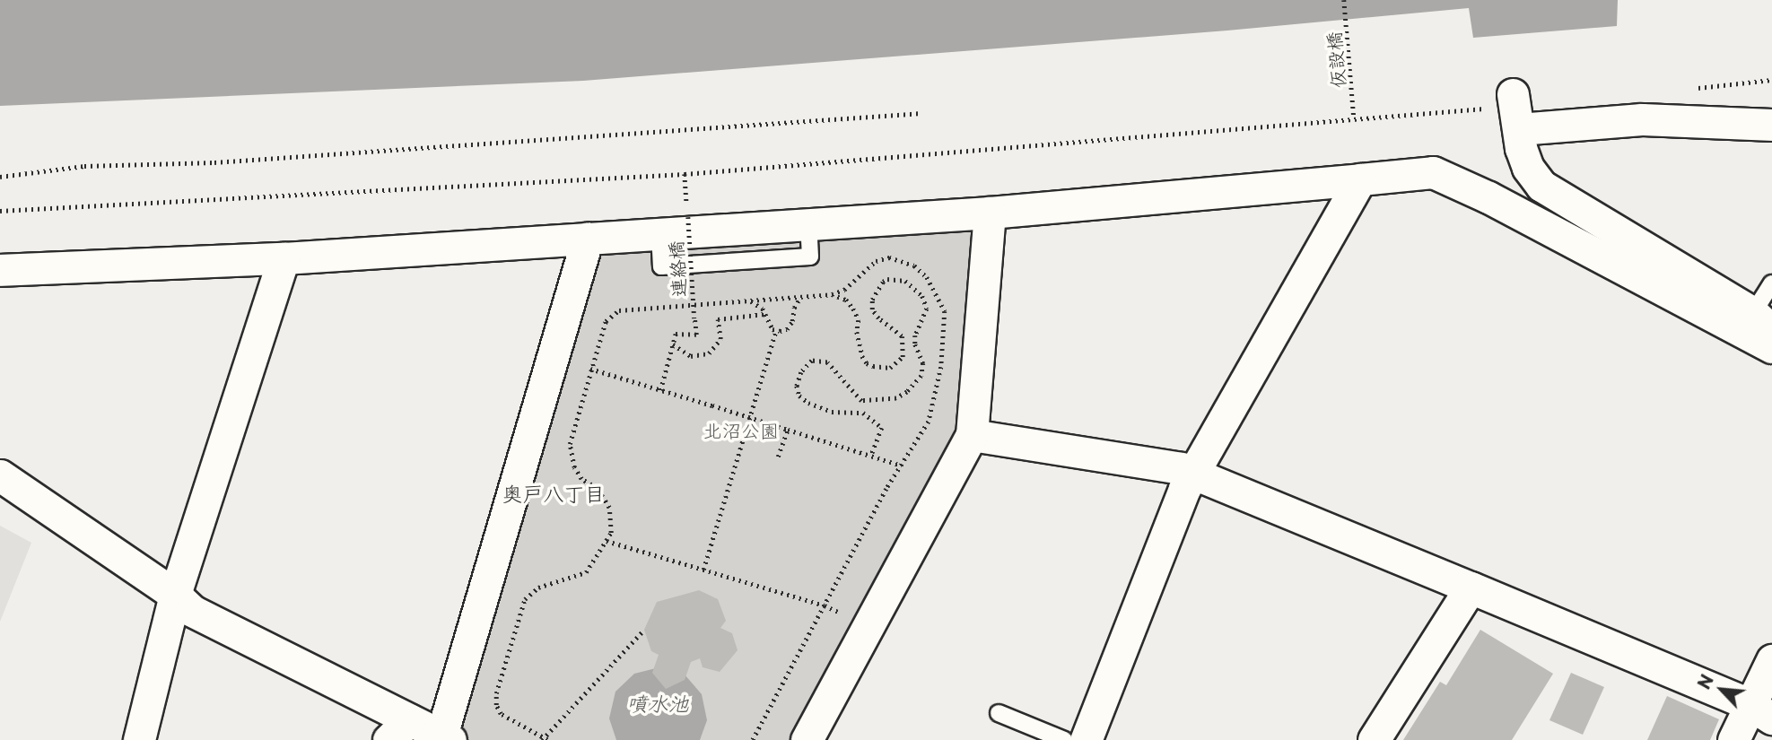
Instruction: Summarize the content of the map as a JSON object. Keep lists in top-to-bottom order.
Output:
{
  "streets": {
    "path": ["仮設橋", "連絡橋"]
  },
  "districts": ["奥戸八丁目"],
  "water": ["噴水池"],
  "parks": ["北沼公園"],
  "north": "top left"
}
